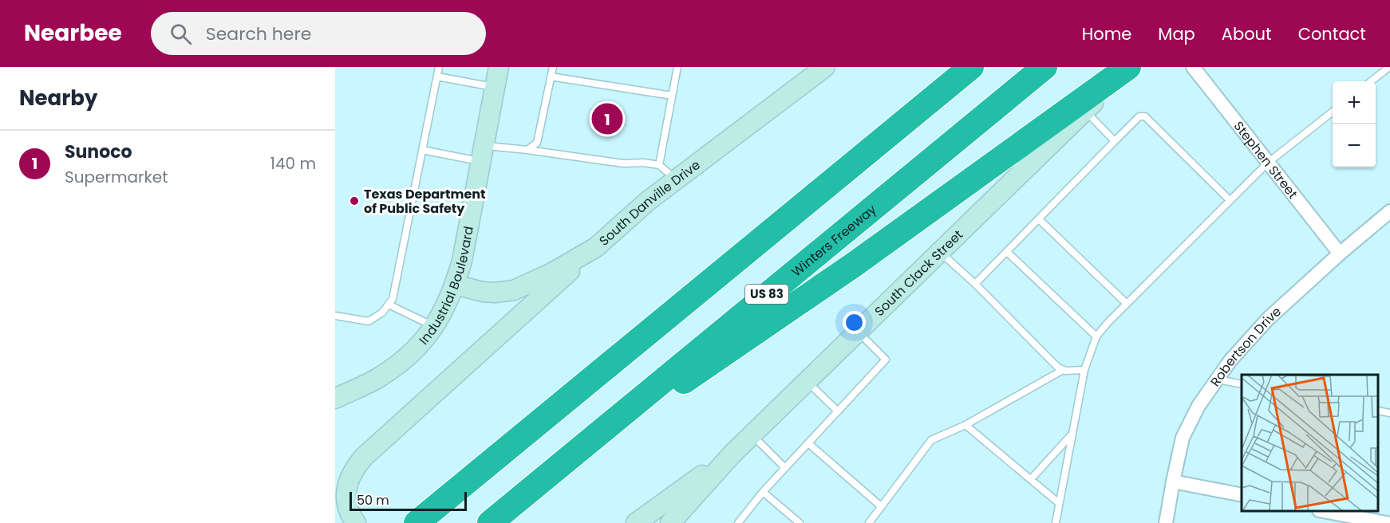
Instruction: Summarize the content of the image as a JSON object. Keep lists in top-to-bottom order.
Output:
{
  "streets": {
    "highway": ["Winters Freeway", "US 83"],
    "main road": ["South Danville Drive", "South Clack Street", "Industrial Boulevard"],
    "street": ["Stephen Street", "Robertson Drive"]
  },
  "crossings": [
    ["Stephen Street", "Robertson Drive"],
    ["South Danville Drive", "Industrial Boulevard"]
  ],
  "places": ["Texas Department of Public Safety"],
  "scale_bar": "50 m",
  "page": {
    "header": "Nearbee",
    "search": "Search here",
    "nav": [
      "Home",
      "Map",
      "About",
      "Contact"
    ],
    "heading": "Nearby",
    "map_buttons": ["+", "−"],
    "pins": "1",
    "list": [
      {
        "mark": "1",
        "name": "Sunoco",
        "note": "Supermarket",
        "value": "140 m"
      }
    ],
    "scale": "50 m"
  }
}
